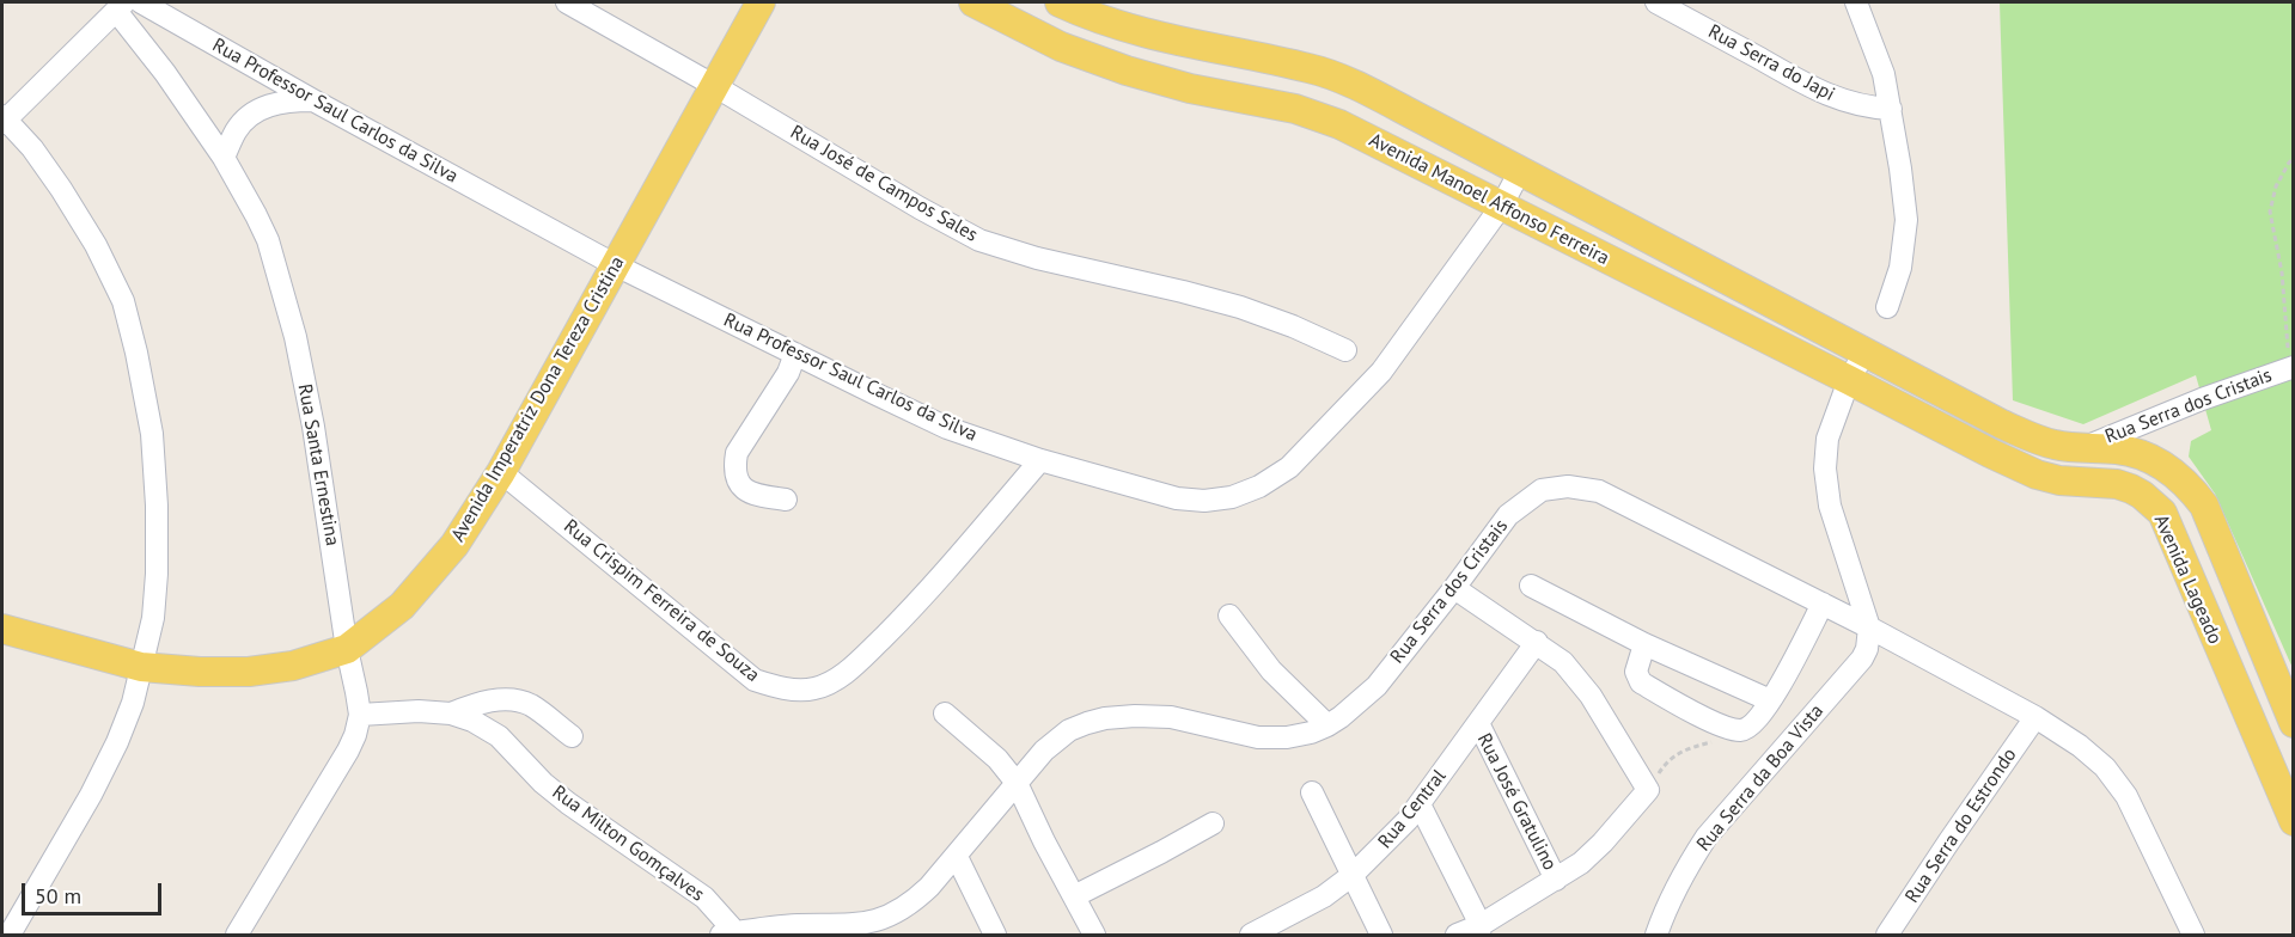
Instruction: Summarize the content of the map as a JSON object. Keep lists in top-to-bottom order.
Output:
{
  "streets": {
    "main road": ["Avenida Manoel Affonso Ferreira", "Avenida Imperatriz Dona Tereza Cristina", "Avenida Lageado"],
    "street": [
      "Rua Serra do Japi",
      "Rua Professor Saul Carlos da Silva",
      "Rua José de Campos Sales",
      "Rua Serra dos Cristais",
      "Rua Santa Ernestina",
      "Rua Crispim Ferreira de Souza",
      "Rua Serra da Boa Vista",
      "Rua José Gratulino",
      "Rua Central",
      "Rua Serra do Estrondo",
      "Rua Milton Gomçalves"
    ]
  },
  "crossings": [
    ["Rua Professor Saul Carlos da Silva", "Avenida Manoel Affonso Ferreira"],
    ["Rua Professor Saul Carlos da Silva", "Avenida Imperatriz Dona Tereza Cristina"],
    ["Rua Professor Saul Carlos da Silva", "Rua Crispim Ferreira de Souza"],
    ["Rua José de Campos Sales", "Avenida Imperatriz Dona Tereza Cristina"],
    ["Avenida Manoel Affonso Ferreira", "Rua Serra dos Cristais"],
    ["Avenida Manoel Affonso Ferreira", "Avenida Lageado"],
    ["Avenida Imperatriz Dona Tereza Cristina", "Rua Santa Ernestina"],
    ["Avenida Imperatriz Dona Tereza Cristina", "Rua Crispim Ferreira de Souza"],
    ["Rua Serra dos Cristais", "Rua Serra da Boa Vista"],
    ["Rua Serra dos Cristais", "Rua Serra do Estrondo"],
    ["Rua Serra dos Cristais", "Rua Milton Gomçalves"],
    ["Rua Santa Ernestina", "Rua Milton Gomçalves"],
    ["Rua José Gratulino", "Rua Central"]
  ],
  "scale_bar": "50 m"
}
